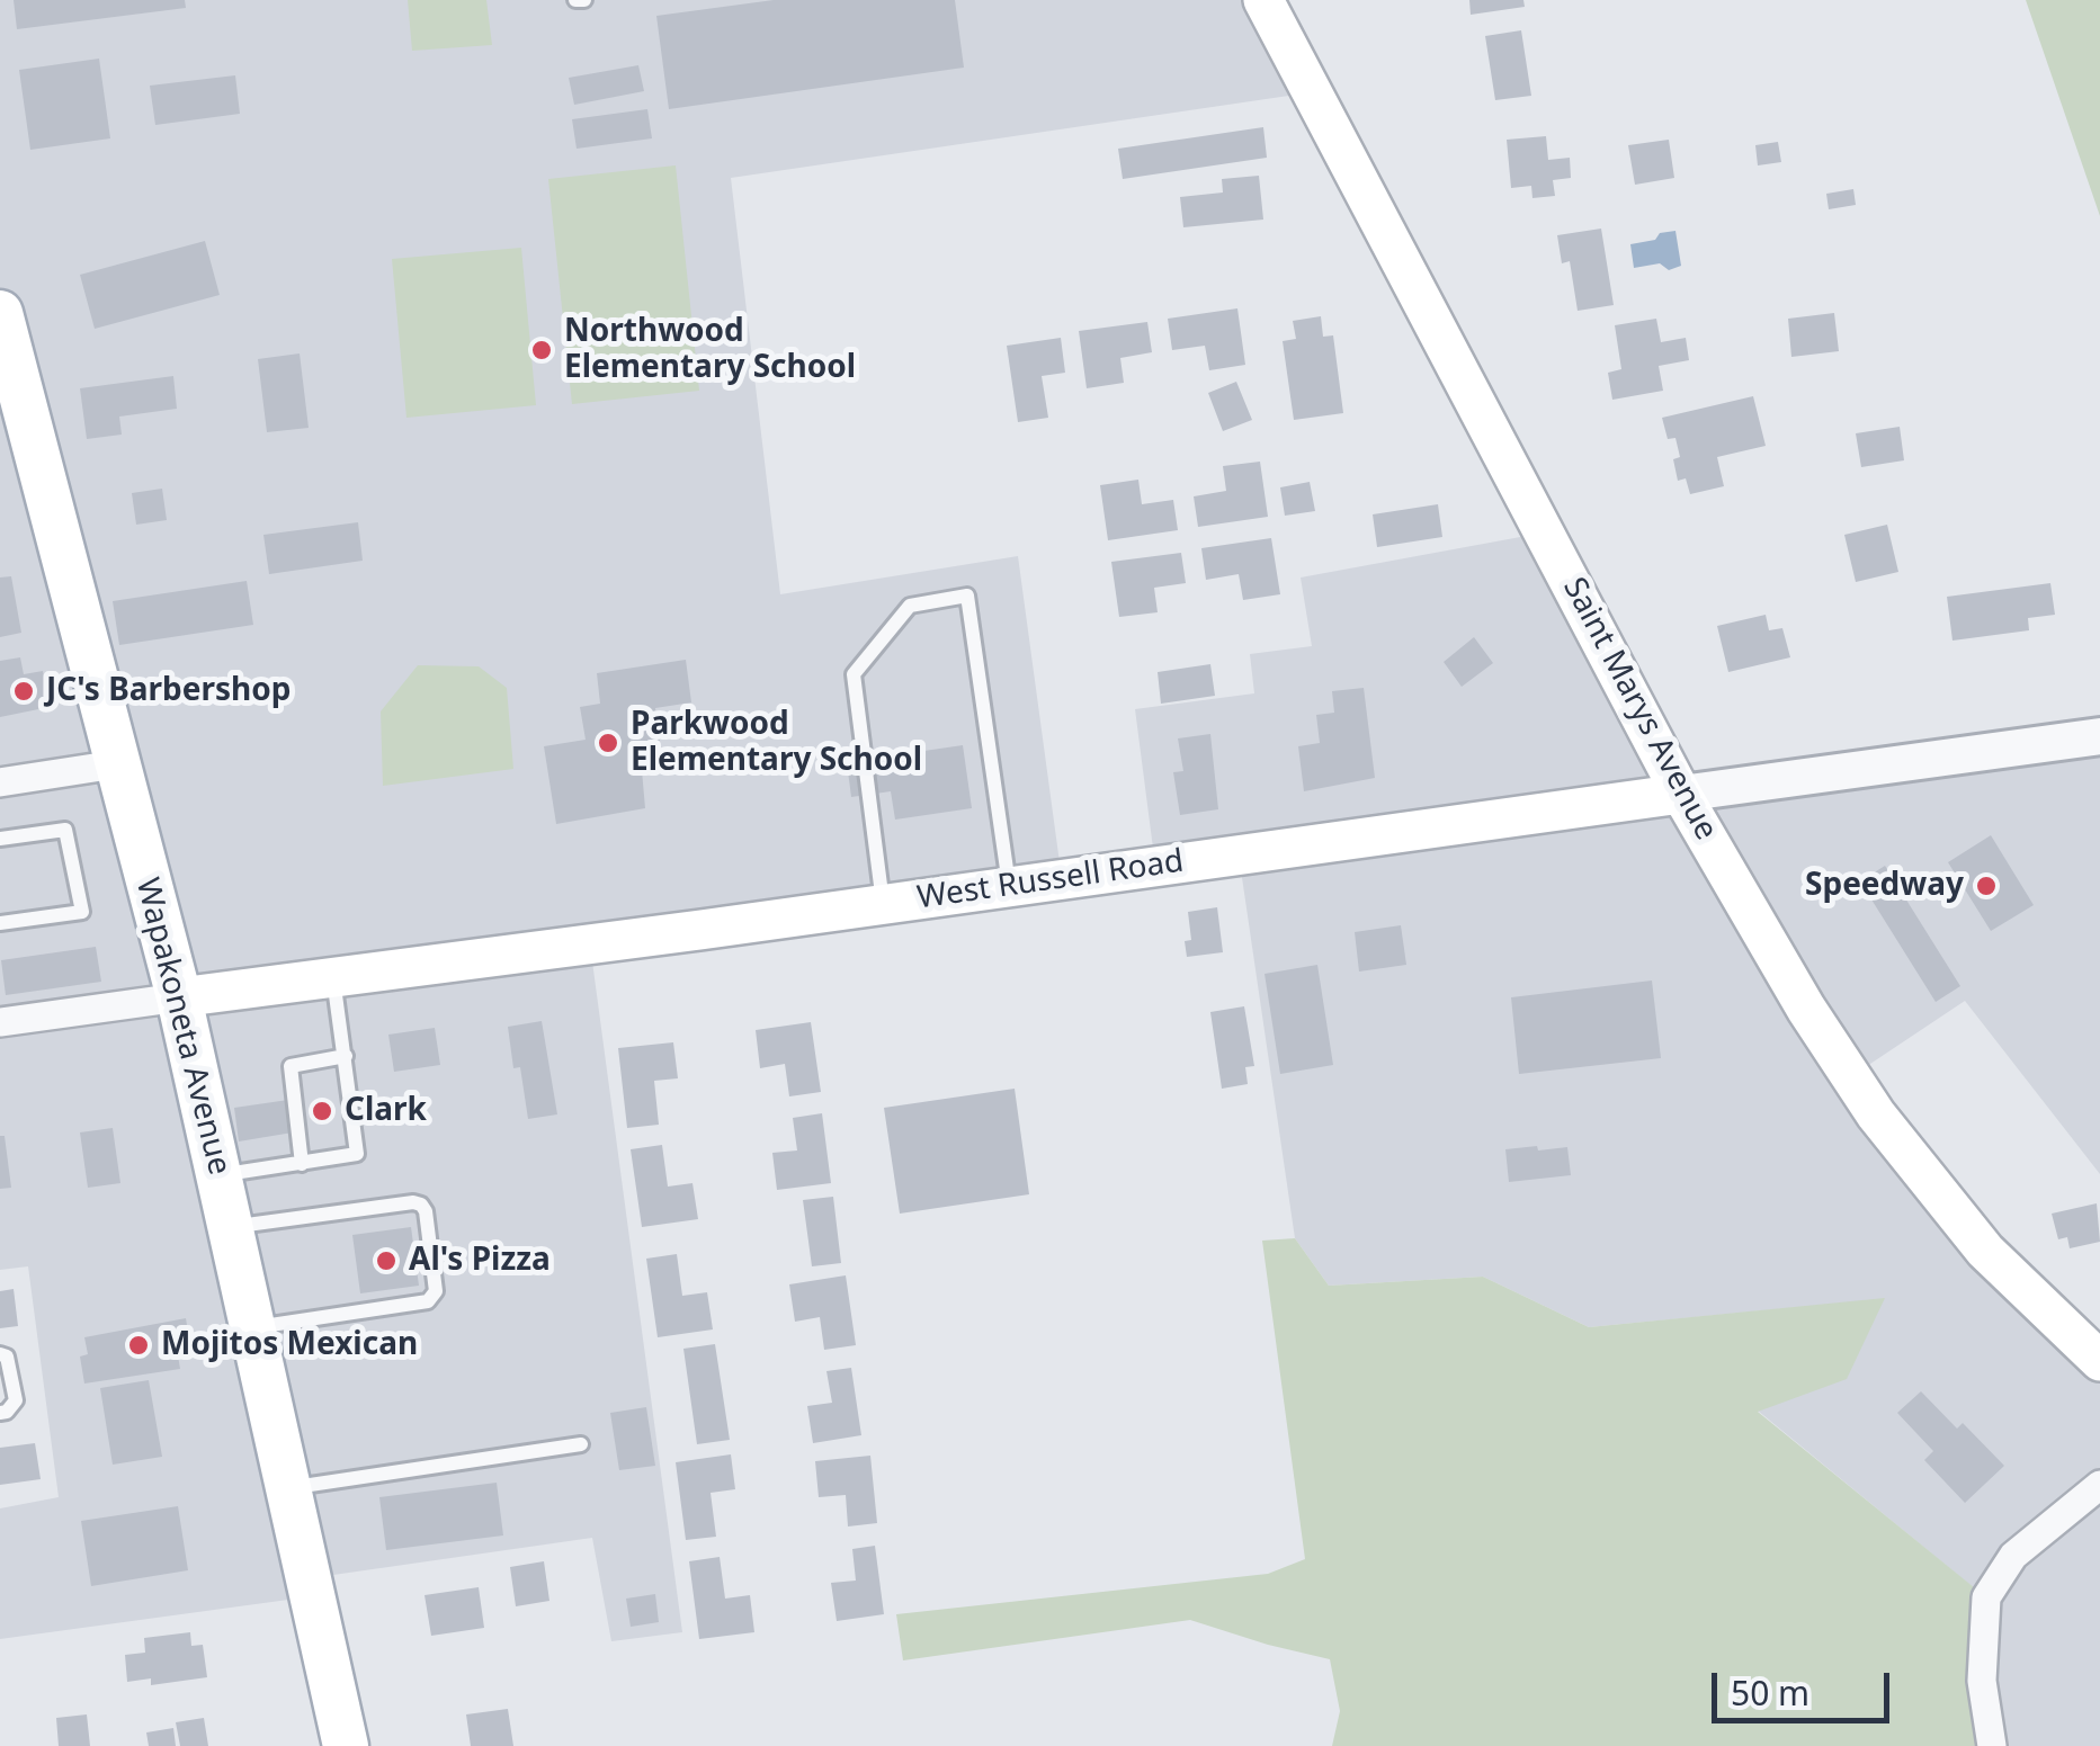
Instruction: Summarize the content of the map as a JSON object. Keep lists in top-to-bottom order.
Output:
{
  "streets": {
    "main road": ["Saint Marys Avenue", "West Russell Road", "Wapakoneta Avenue"]
  },
  "crossings": [
    ["Saint Marys Avenue", "West Russell Road"],
    ["West Russell Road", "Wapakoneta Avenue"]
  ],
  "places": [
    "Northwood Elementary School",
    "JC's Barbershop",
    "Parkwood Elementary School",
    "Speedway",
    "Clark",
    "Al's Pizza",
    "Mojitos Mexican"
  ],
  "scale_bar": "50 m"
}
